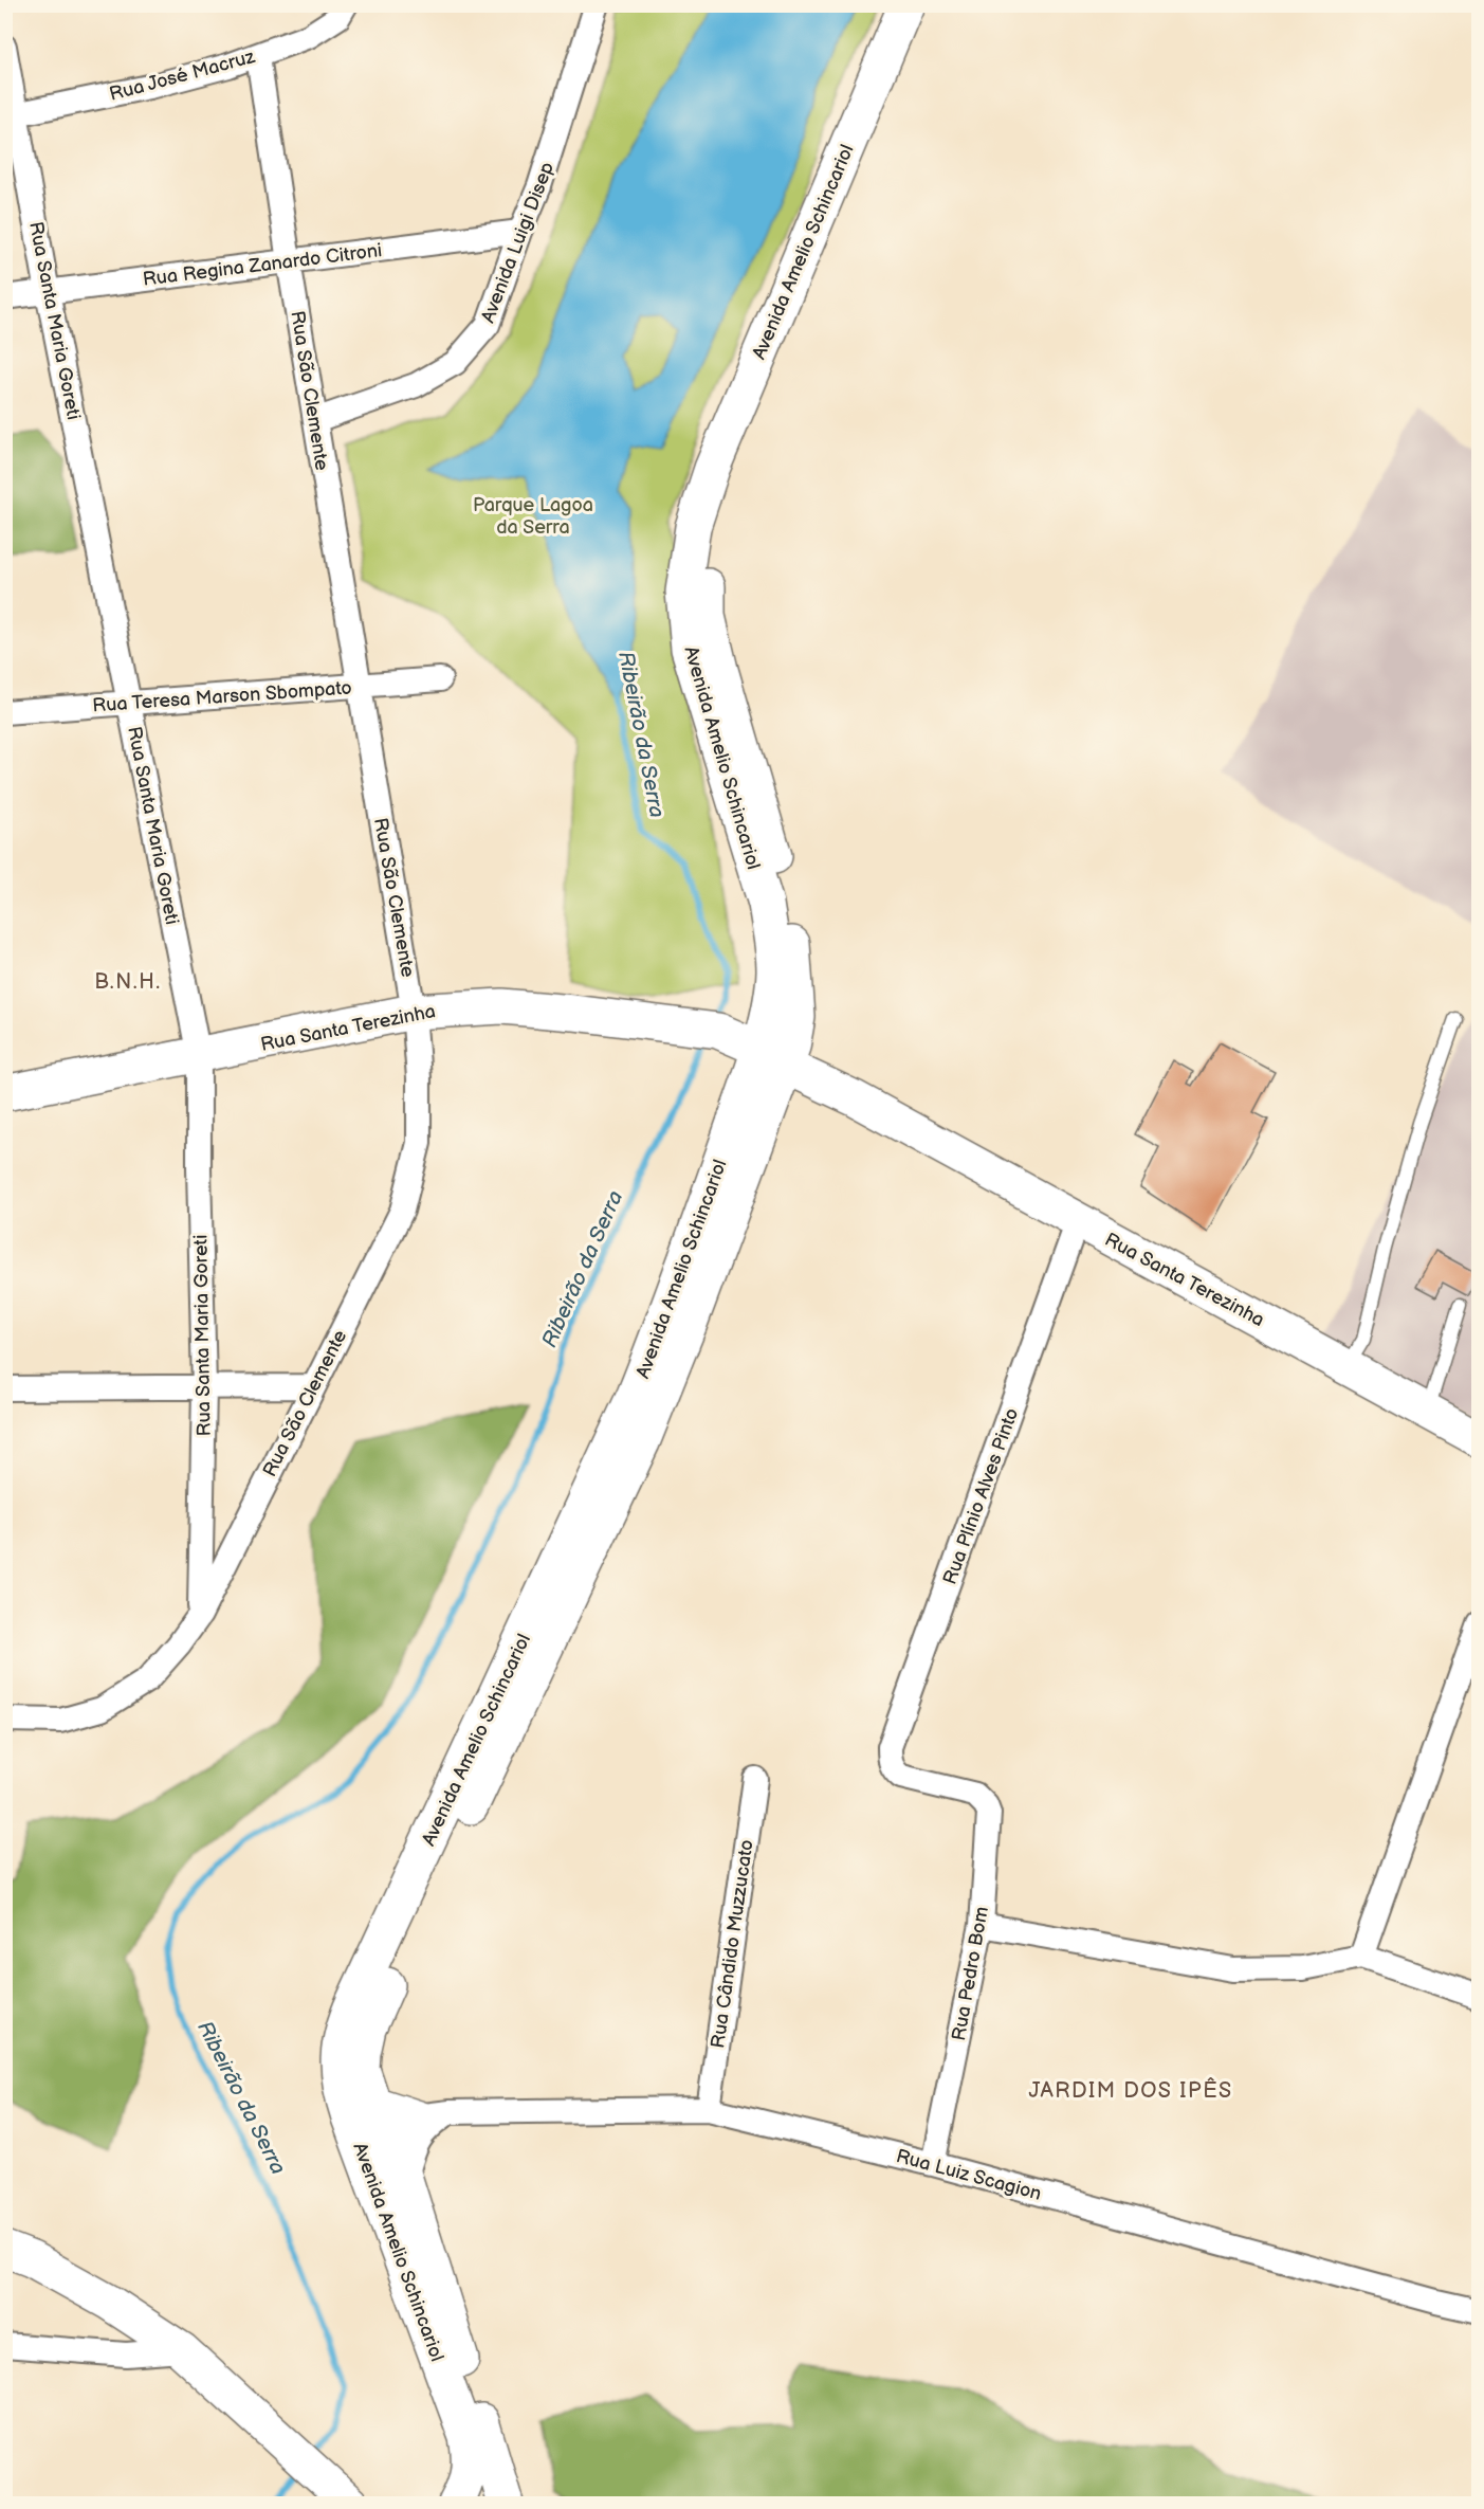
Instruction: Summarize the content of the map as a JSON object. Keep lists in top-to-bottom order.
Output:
{
  "streets": {
    "main road": ["Avenida Amelio Schincariol", "Rua Santa Terezinha"],
    "street": [
      "Rua José Macruz",
      "Avenida Luigi Disep",
      "Rua Regina Zanardo Citroni",
      "Rua Santa Maria Goreti",
      "Rua São Clemente",
      "Rua Teresa Marson Sbompato",
      "Rua Plínio Alves Pinto",
      "Rua Cândido Muzzucato",
      "Rua Pedro Bom",
      "Rua Luiz Scagion"
    ]
  },
  "crossings": [
    ["Rua José Macruz", "Rua Santa Maria Goreti"],
    ["Rua José Macruz", "Rua São Clemente"],
    ["Avenida Luigi Disep", "Rua Regina Zanardo Citroni"],
    ["Avenida Luigi Disep", "Rua São Clemente"],
    ["Avenida Amelio Schincariol", "Rua Santa Terezinha"],
    ["Avenida Amelio Schincariol", "Rua Luiz Scagion"],
    ["Rua Regina Zanardo Citroni", "Rua Santa Maria Goreti"],
    ["Rua Regina Zanardo Citroni", "Rua São Clemente"],
    ["Rua Santa Maria Goreti", "Rua São Clemente"],
    ["Rua Santa Maria Goreti", "Rua Teresa Marson Sbompato"],
    ["Rua Santa Maria Goreti", "Rua Santa Terezinha"],
    ["Rua São Clemente", "Rua Teresa Marson Sbompato"],
    ["Rua São Clemente", "Rua Santa Terezinha"],
    ["Rua Santa Terezinha", "Rua Plínio Alves Pinto"],
    ["Rua Plínio Alves Pinto", "Rua Pedro Bom"],
    ["Rua Cândido Muzzucato", "Rua Luiz Scagion"],
    ["Rua Pedro Bom", "Rua Luiz Scagion"]
  ],
  "districts": ["B.N.H.", "JARDIM DOS IPÊS"],
  "water": ["Ribeirão da Serra"],
  "parks": ["Parque Lagoa da Serra"]
}
